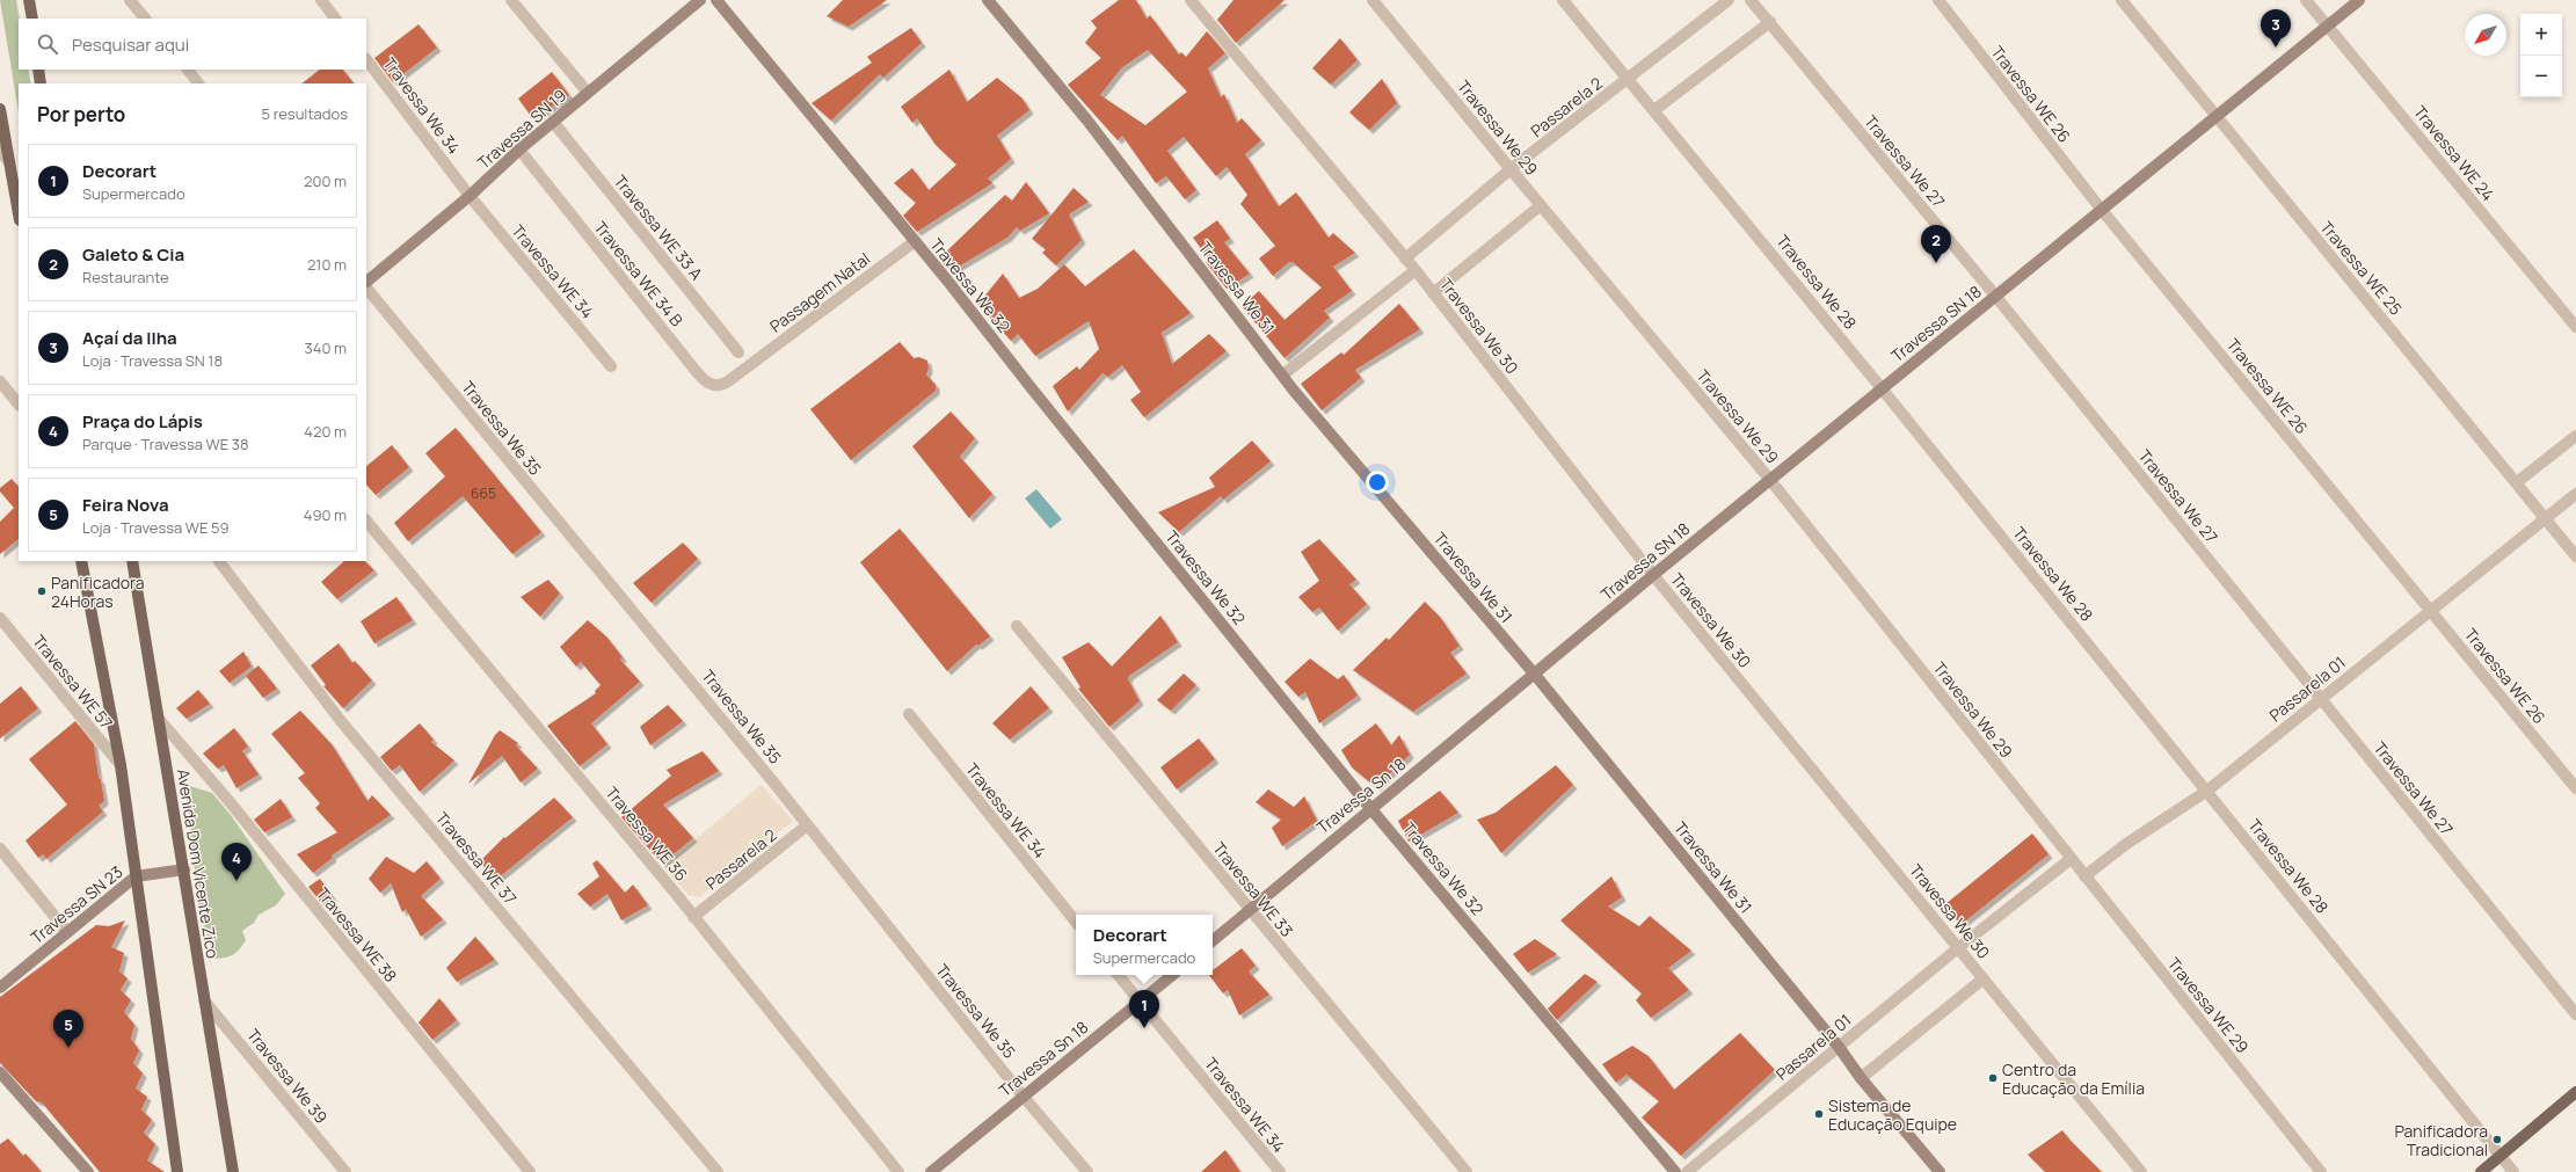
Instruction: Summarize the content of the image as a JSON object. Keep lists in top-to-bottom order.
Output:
{
  "streets": {
    "main road": ["Avenida Dom Vicente Zico"],
    "street": [
      "Travessa WE 26",
      "Travessa We 34",
      "Passarela 2",
      "Travessa We 29",
      "Travessa SN 19",
      "Travessa WE 24",
      "Travessa We 27",
      "Travessa WE 33 A",
      "Travessa WE 25",
      "Travessa WE 34",
      "Travessa WE 34 B",
      "Travessa We 28",
      "Travessa We 32",
      "Travessa We 31",
      "Passagem Natal",
      "Travessa SN 18",
      "Travessa We 30",
      "Travessa We 35",
      "Travessa WE 57",
      "Passarela 01",
      "Travessa Sn 18",
      "Travessa WE 36",
      "Travessa WE 37",
      "Travessa WE 33",
      "Travessa SN 23",
      "Travessa WE 38",
      "Travessa WE 29",
      "Travessa We 39"
    ]
  },
  "crossings": [
    ["Travessa WE 26", "Travessa SN 18"],
    ["Travessa WE 26", "Passarela 01"],
    ["Travessa We 34", "Travessa SN 19"],
    ["Travessa We 34", "Travessa WE 34"],
    ["Passarela 2", "Travessa We 29"],
    ["Passarela 2", "Travessa We 28"],
    ["Passarela 2", "Travessa We 30"],
    ["Passarela 2", "Travessa We 35"],
    ["Passarela 2", "Travessa WE 36"],
    ["Travessa We 29", "Travessa SN 18"],
    ["Travessa We 29", "Passarela 01"],
    ["Travessa We 29", "Travessa WE 29"],
    ["Travessa SN 19", "Travessa WE 33 A"],
    ["Travessa SN 19", "Travessa WE 34"],
    ["Travessa SN 19", "Travessa WE 34 B"],
    ["Travessa WE 24", "Travessa SN 18"],
    ["Travessa We 27", "Travessa SN 18"],
    ["Travessa We 27", "Passarela 01"],
    ["Travessa WE 25", "Travessa SN 18"],
    ["Travessa WE 25", "Passarela 01"],
    ["Travessa WE 34", "Travessa Sn 18"],
    ["Travessa WE 34 B", "Passagem Natal"],
    ["Travessa We 28", "Travessa SN 18"],
    ["Travessa We 28", "Passarela 01"],
    ["Travessa We 32", "Passagem Natal"],
    ["Travessa We 32", "Travessa Sn 18"],
    ["Travessa We 31", "Travessa SN 18"],
    ["Travessa We 31", "Passarela 01"],
    ["Travessa We 31", "Travessa Sn 18"],
    ["Travessa SN 18", "Travessa We 30"],
    ["Travessa SN 18", "Travessa Sn 18"],
    ["Travessa We 30", "Passarela 01"],
    ["Travessa We 35", "Travessa Sn 18"],
    ["Passarela 01", "Travessa WE 29"],
    ["Travessa Sn 18", "Travessa WE 33"],
    ["Avenida Dom Vicente Zico", "Travessa SN 23"],
    ["Avenida Dom Vicente Zico", "Travessa WE 38"],
    ["Avenida Dom Vicente Zico", "Travessa We 39"]
  ],
  "places": [
    "Panificadora 24Horas",
    "Centro da Educação da Emília",
    "Sistema de Educação Equipe",
    "Panificadora Tradicional"
  ],
  "house_numbers": ["665"],
  "north": "bottom left",
  "page": {
    "pins": [
      "3",
      "2",
      "4",
      "1",
      "5"
    ],
    "map_buttons": ["+", "−"],
    "search": "Pesquisar aqui",
    "heading": ["Por perto", "5 resultados"],
    "list": [
      {
        "mark": "1",
        "name": "Decorart",
        "note": "Supermercado",
        "value": "200 m"
      },
      {
        "mark": "2",
        "name": "Galeto & Cia",
        "note": "Restaurante",
        "value": "210 m"
      },
      {
        "mark": "3",
        "name": "Açaí da Ilha",
        "note": "Loja · Travessa SN 18",
        "value": "340 m"
      },
      {
        "mark": "4",
        "name": "Praça do Lápis",
        "note": "Parque · Travessa WE 38",
        "value": "420 m"
      },
      {
        "mark": "5",
        "name": "Feira Nova",
        "note": "Loja · Travessa WE 59",
        "value": "490 m"
      }
    ],
    "popup": ["Decorart", "Supermercado"]
  }
}
